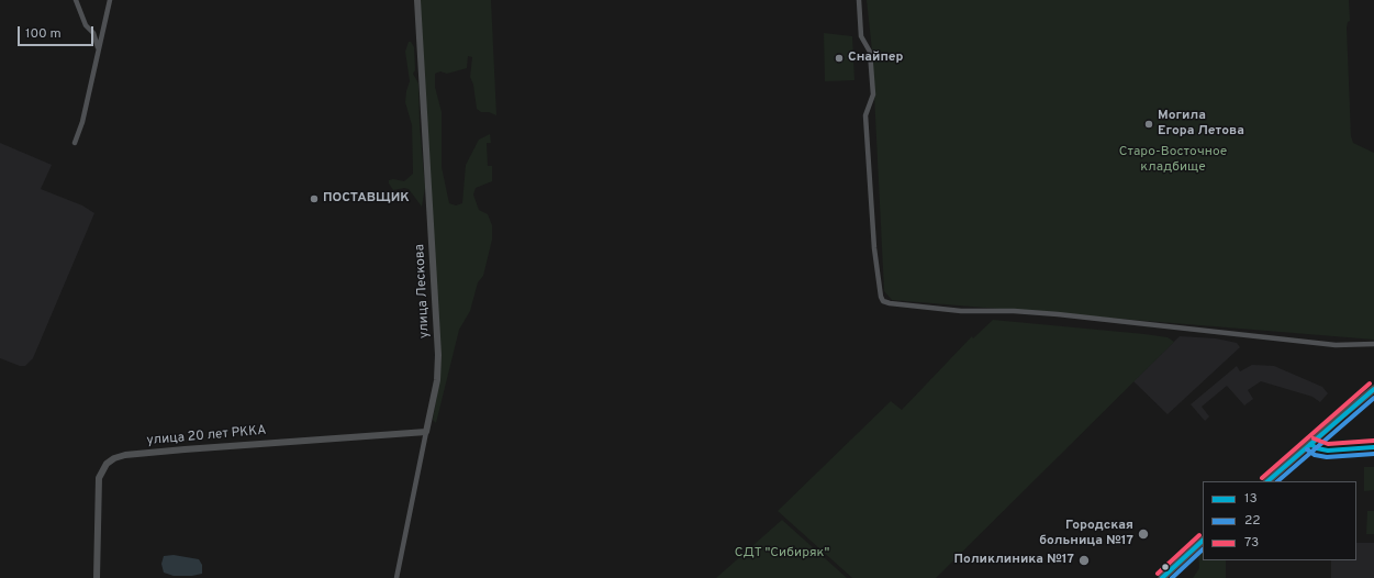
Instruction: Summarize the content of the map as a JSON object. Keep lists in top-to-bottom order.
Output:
{
  "streets": {
    "main road": ["улица Лескова", "улица 20 лет РККА"]
  },
  "crossings": [
    ["улица Лескова", "улица 20 лет РККА"]
  ],
  "parks": ["Старо-Восточное кладбище", "СДТ \"Сибиряк\""],
  "places": [
    "Снайпер",
    "Могила Егора Летова",
    "ПОСТАВЩИК",
    "Городская больница №17",
    "Поликлиника №17"
  ],
  "lines": ["transit line 73", "transit line 13", "transit line 22"],
  "legend": ["13", "22", "73"],
  "scale_bar": "100 m"
}
